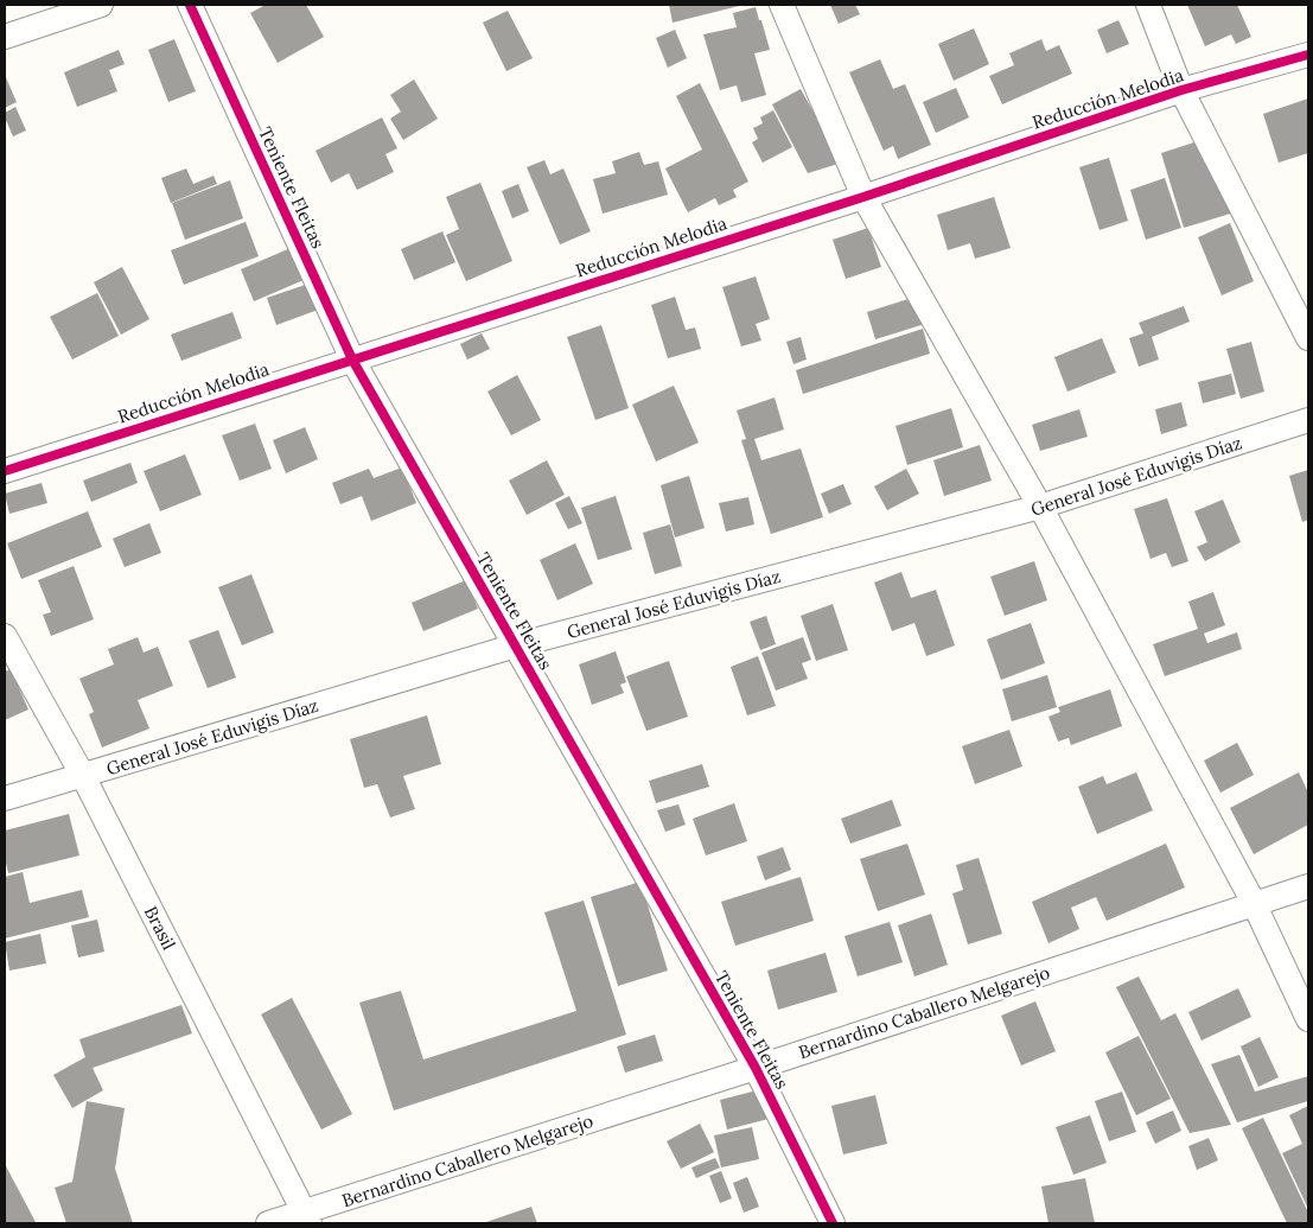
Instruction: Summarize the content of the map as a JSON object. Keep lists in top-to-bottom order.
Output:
{
  "streets": {
    "street": [
      "Reducción Melodia",
      "Teniente Fleitas",
      "General José Eduvigis Díaz",
      "Brasil",
      "Bernardino Caballero Melgarejo"
    ]
  },
  "crossings": [
    ["Reducción Melodia", "Teniente Fleitas"],
    ["Teniente Fleitas", "General José Eduvigis Díaz"],
    ["Teniente Fleitas", "Bernardino Caballero Melgarejo"],
    ["General José Eduvigis Díaz", "Brasil"],
    ["Brasil", "Bernardino Caballero Melgarejo"]
  ]
}
